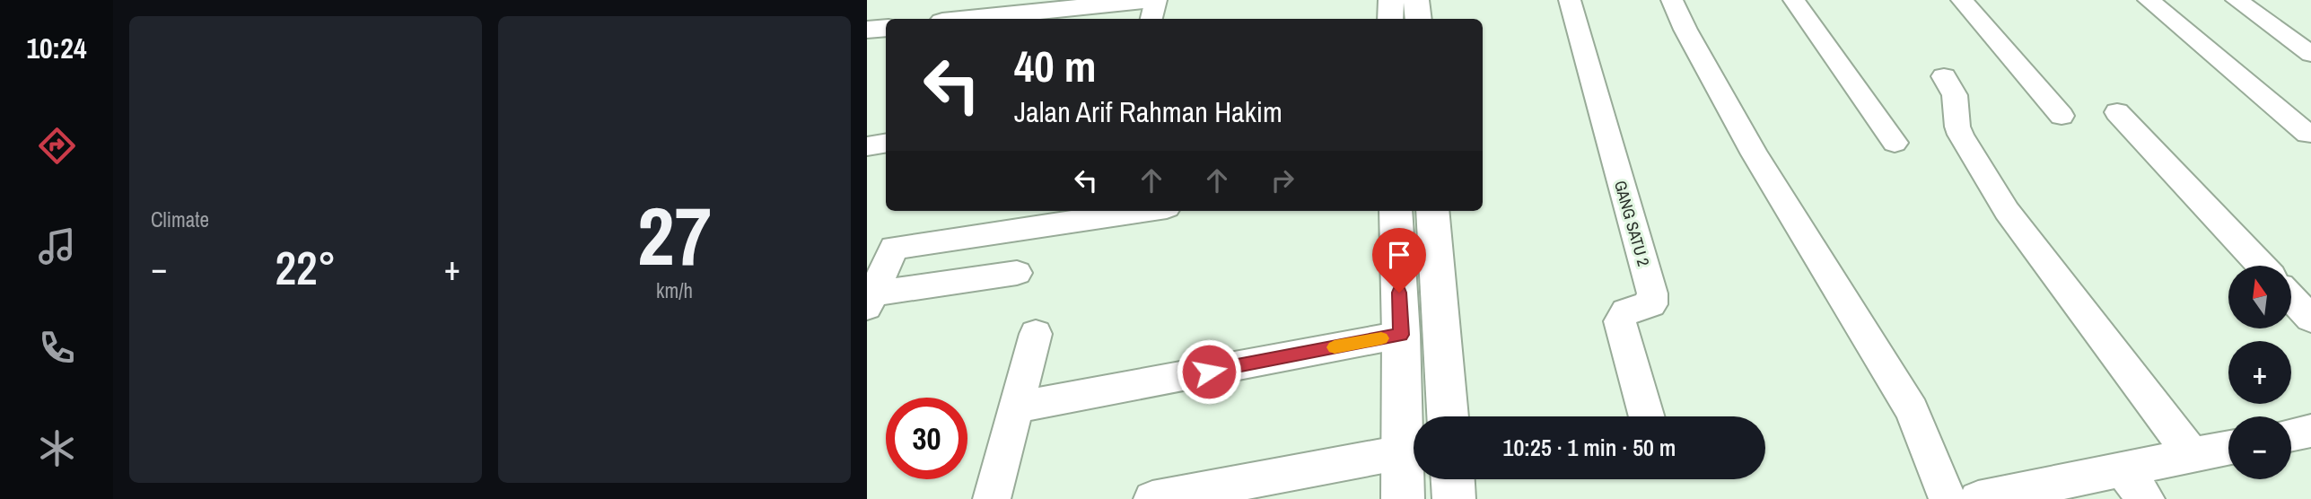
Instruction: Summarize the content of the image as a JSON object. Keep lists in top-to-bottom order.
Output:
{
  "streets": {
    "street": ["GANG SATU 2"]
  },
  "north": "top",
  "page": {
    "tabs": "10:24",
    "tile": [
      "Climate",
      ["27", "km/h"]
    ],
    "turn": ["40 m", "Jalan Arif Rahman Hakim"],
    "heat": ["−", "22°", "+"],
    "map_buttons": ["+", "−"],
    "limit": "30",
    "trip": "10:25 · 1 min · 50 m"
  }
}
